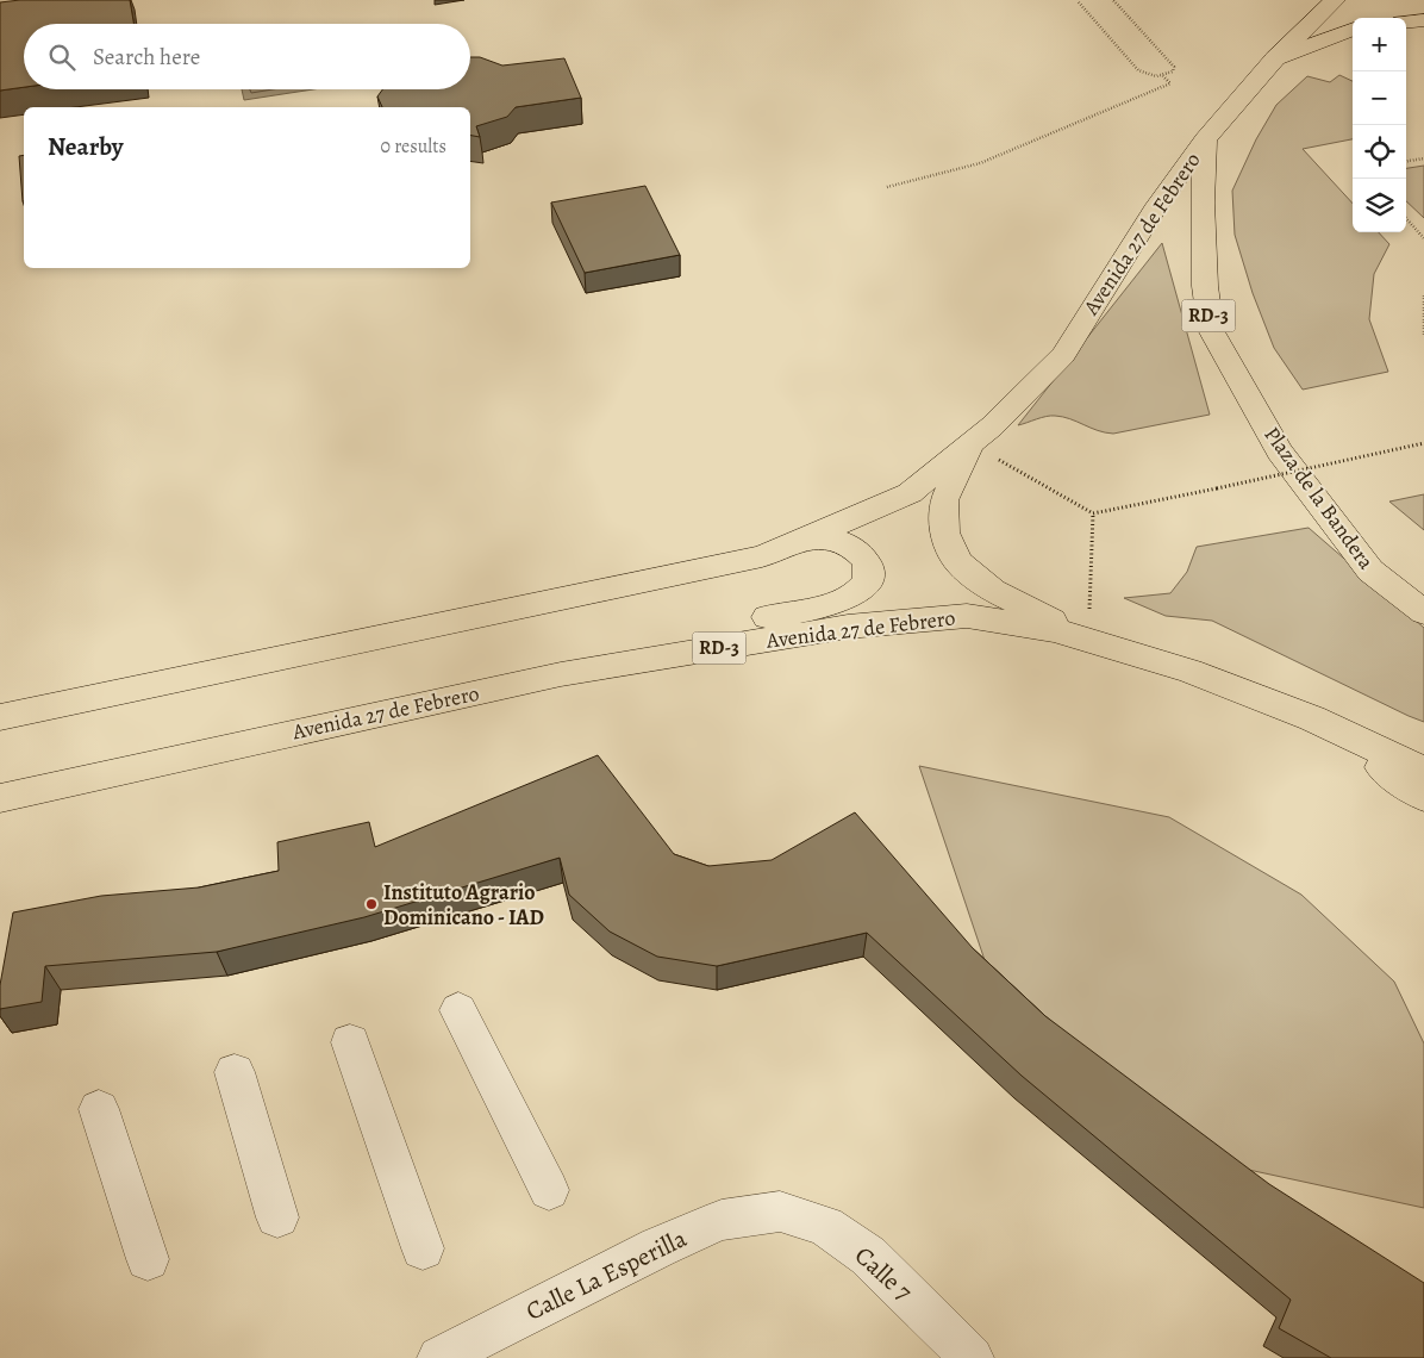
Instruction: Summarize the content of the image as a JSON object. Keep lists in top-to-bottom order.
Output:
{
  "streets": {
    "main road": ["Avenida 27 de Febrero", "RD-3", "Plaza de la Bandera"],
    "street": ["Calle 7", "Calle La Esperilla"]
  },
  "crossings": [
    ["Avenida 27 de Febrero", "Plaza de la Bandera"],
    ["Calle 7", "Calle La Esperilla"]
  ],
  "places": ["Instituto Agrario Dominicano - IAD"],
  "page": {
    "map_buttons": ["+", "−"],
    "search": "Search here",
    "heading": ["Nearby", "0 results"]
  }
}
